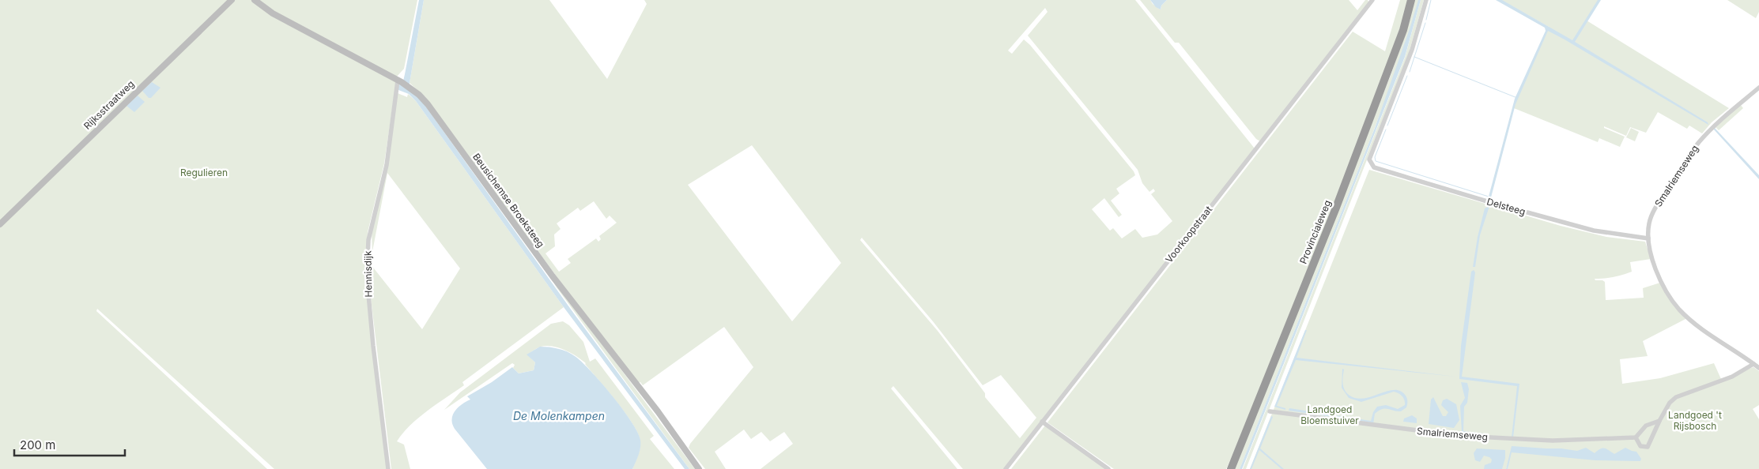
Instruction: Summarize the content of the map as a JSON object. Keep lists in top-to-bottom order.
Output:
{
  "streets": {
    "highway": ["Provincialeweg"],
    "street": [
      "Rijksstraatweg",
      "Smalriemseweg",
      "Beusichemse Broeksteeg",
      "Delsteeg",
      "Voorkoopstraat",
      "Hennisdijk"
    ]
  },
  "crossings": [
    ["Smalriemseweg", "Delsteeg"],
    ["Beusichemse Broeksteeg", "Hennisdijk"]
  ],
  "water": ["De Molenkampen"],
  "parks": ["Regulieren", "Landgoed Bloemstuiver", "Landgoed 't Rijsbosch"],
  "scale_bar": "200 m"
}
